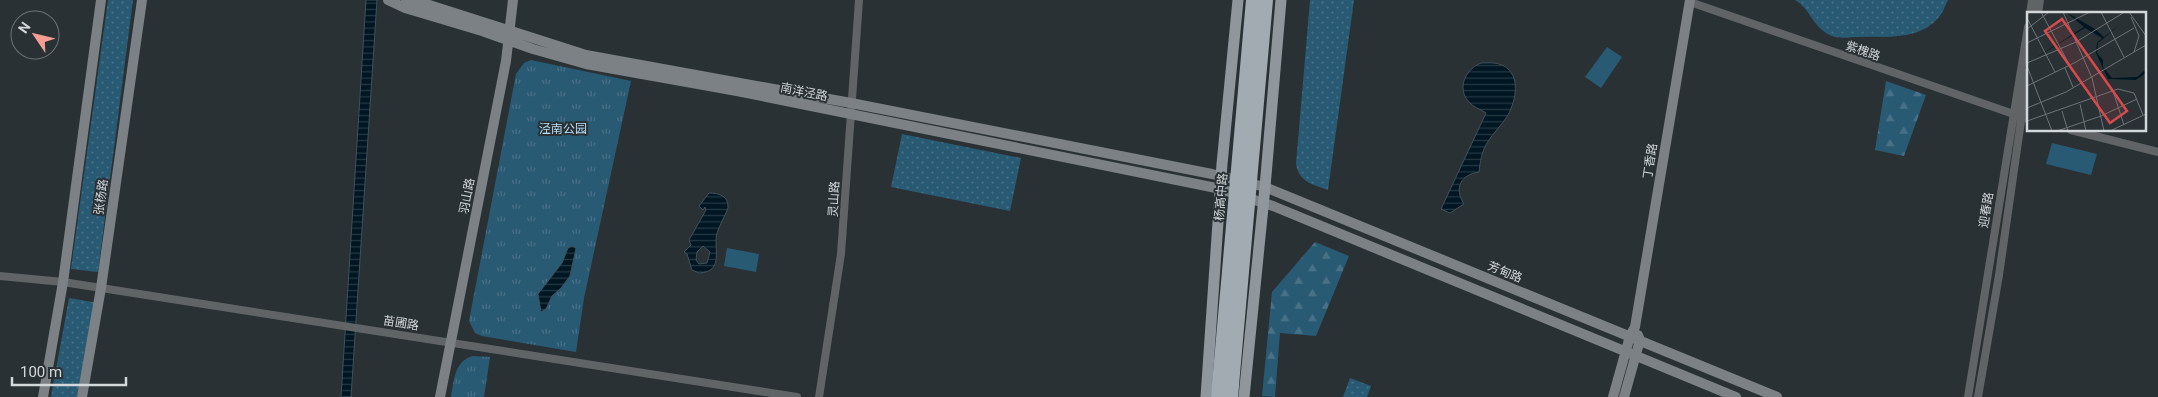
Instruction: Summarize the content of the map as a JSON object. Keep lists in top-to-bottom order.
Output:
{
  "streets": {
    "highway": ["杨高中路"],
    "main road": [
      "南洋泾路",
      "丁香路",
      "羽山路",
      "张杨路",
      "芳甸路"
    ],
    "street": [
      "紫槐路",
      "灵山路",
      "迎春路",
      "苗圃路"
    ]
  },
  "crossings": [
    ["紫槐路", "丁香路"],
    ["紫槐路", "迎春路"],
    ["南洋泾路", "羽山路"],
    ["南洋泾路", "杨高中路"],
    ["南洋泾路", "灵山路"],
    ["南洋泾路", "芳甸路"],
    ["丁香路", "芳甸路"],
    ["羽山路", "苗圃路"],
    ["张杨路", "苗圃路"],
    ["杨高中路", "芳甸路"]
  ],
  "parks": ["泾南公园"],
  "scale_bar": "100 m",
  "north": "top left"
}
